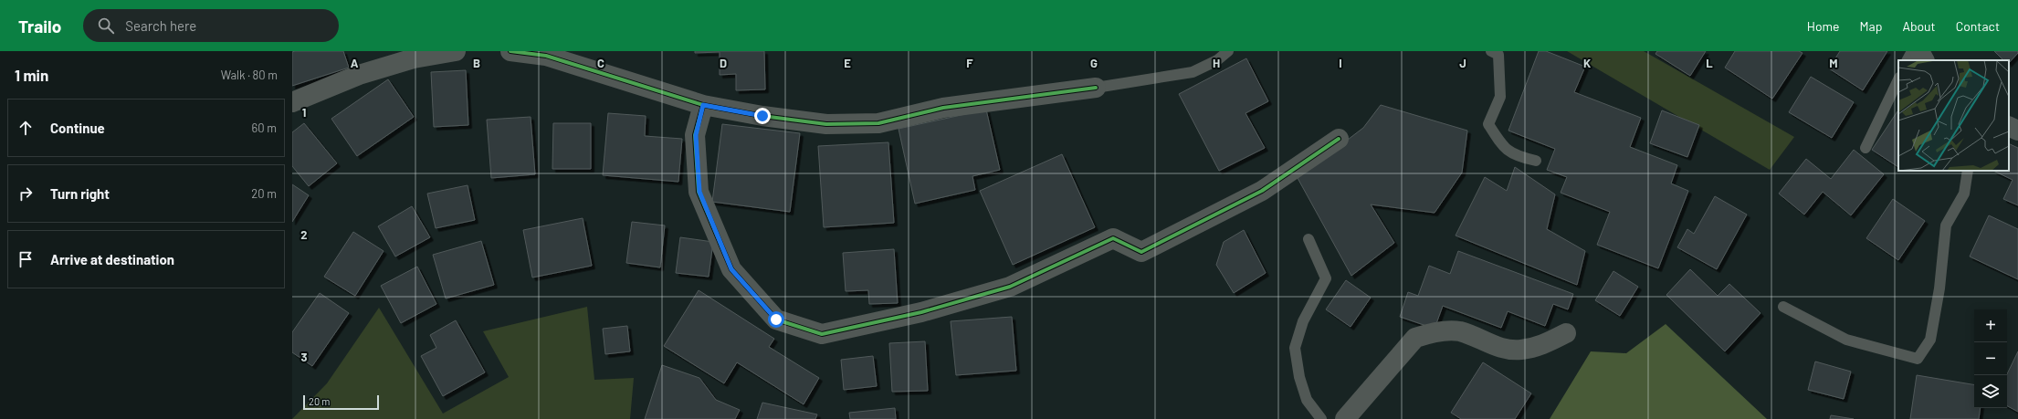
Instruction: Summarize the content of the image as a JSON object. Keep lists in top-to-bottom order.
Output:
{
  "scale_bar": "20 m",
  "page": {
    "header": "Trailo",
    "search": "Search here",
    "nav": [
      "Home",
      "Map",
      "About",
      "Contact"
    ],
    "heading": ["1 min", "Walk · 80 m"],
    "list": [
      ["Continue", "60 m"],
      ["Turn right", "20 m"],
      "Arrive at destination"
    ],
    "map_buttons": ["+", "−"],
    "scale": "20 m"
  },
  "grid": {
    "columns": [
      "A",
      "B",
      "C",
      "D",
      "E",
      "F",
      "G",
      "H",
      "I",
      "J",
      "K",
      "L",
      "M"
    ],
    "rows": ["1", "2", "3"]
  }
}
